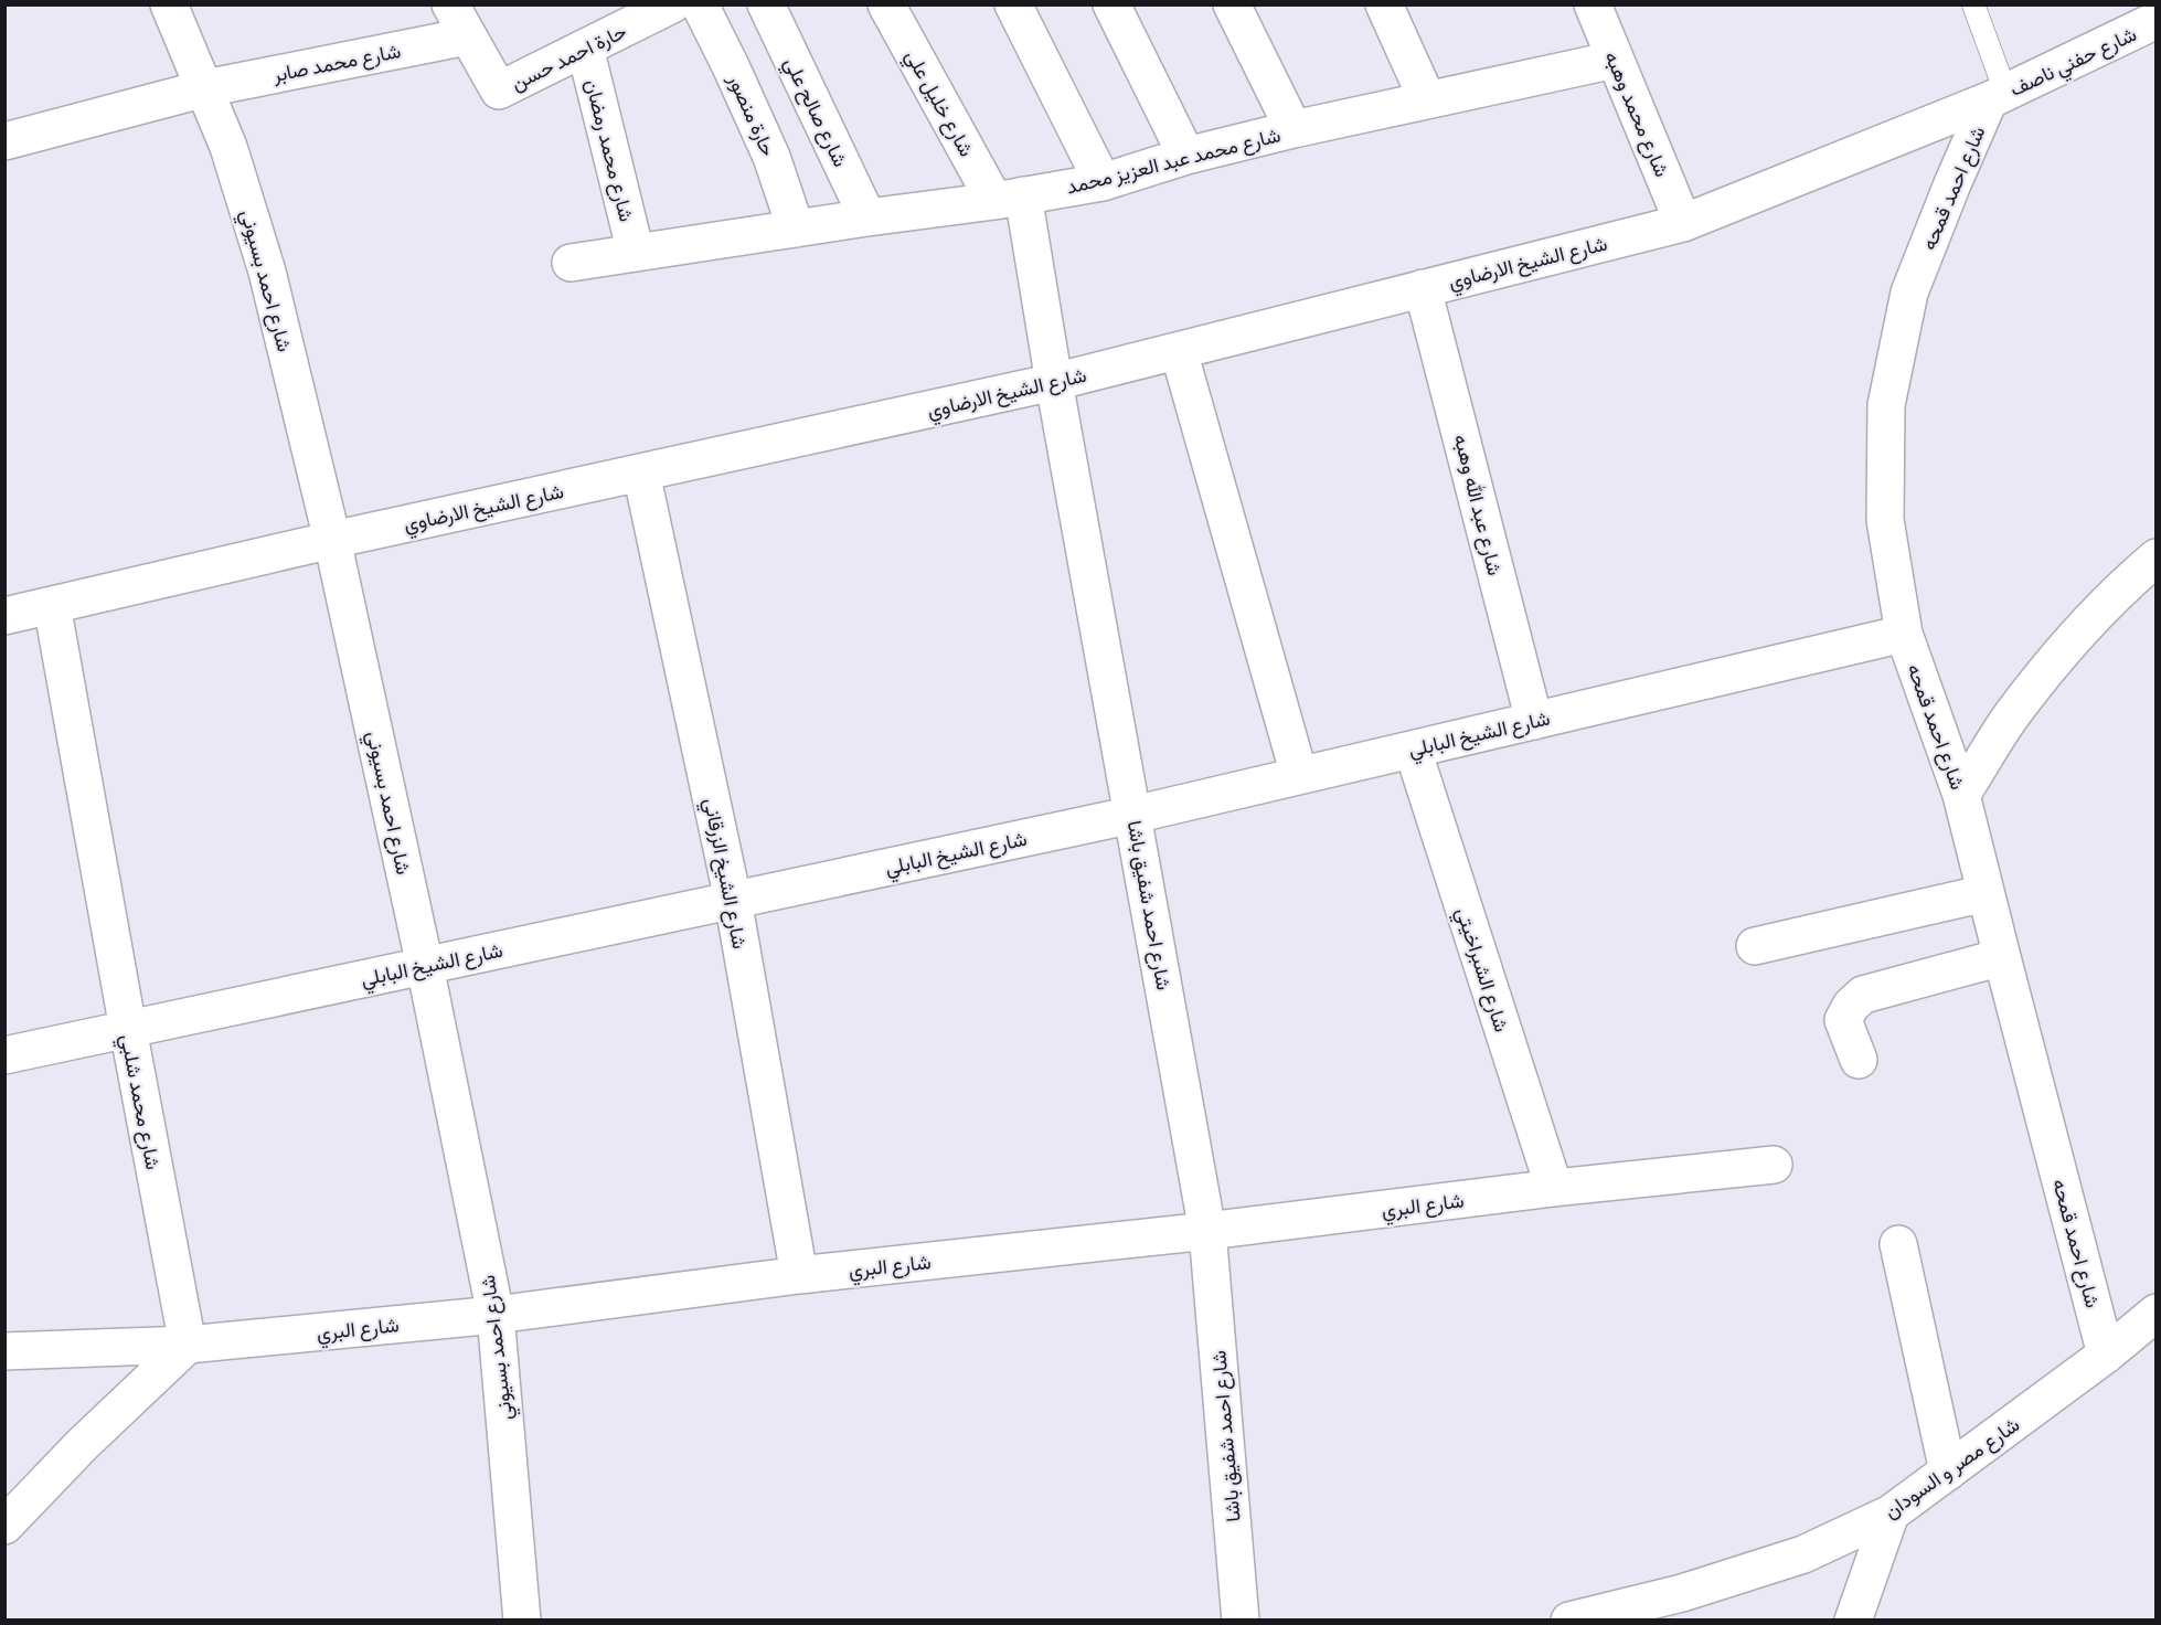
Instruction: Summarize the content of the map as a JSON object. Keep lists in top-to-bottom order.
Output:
{
  "streets": {
    "street": [
      "حارة احمد حسن",
      "شارع حفني ناصف",
      "شارع محمد صابر",
      "شارع خليل علي",
      "شارع صالح علي",
      "شارع محمد وهبه",
      "حارة منصور",
      "شارع محمد رمضان",
      "شارع محمد عبد العزيز محمد",
      "شارع احمد قمحه",
      "شارع الشيخ الارضاوي",
      "شارع احمد بسيوني",
      "شارع عبد الله وهبه",
      "شارع الشيخ البابلي",
      "شارع الشيخ الزرقاني",
      "شارع احمد شفيق باشا",
      "شارع الشبراخيتي",
      "شارع محمد شلبي",
      "شارع البري",
      "شارع مصر و السودان"
    ]
  },
  "crossings": [
    ["حارة احمد حسن", "شارع محمد صابر"],
    ["حارة احمد حسن", "شارع محمد رمضان"],
    ["شارع حفني ناصف", "شارع احمد قمحه"],
    ["شارع حفني ناصف", "شارع الشيخ الارضاوي"],
    ["شارع محمد صابر", "شارع احمد بسيوني"],
    ["شارع خليل علي", "شارع محمد عبد العزيز محمد"],
    ["شارع خليل علي", "شارع احمد شفيق باشا"],
    ["شارع صالح علي", "شارع محمد عبد العزيز محمد"],
    ["شارع محمد وهبه", "شارع محمد عبد العزيز محمد"],
    ["شارع محمد وهبه", "شارع الشيخ الارضاوي"],
    ["حارة منصور", "شارع محمد عبد العزيز محمد"],
    ["شارع محمد رمضان", "شارع محمد عبد العزيز محمد"],
    ["شارع محمد عبد العزيز محمد", "شارع احمد شفيق باشا"],
    ["شارع احمد قمحه", "شارع الشيخ الارضاوي"],
    ["شارع احمد قمحه", "شارع الشيخ البابلي"],
    ["شارع احمد قمحه", "شارع مصر و السودان"],
    ["شارع الشيخ الارضاوي", "شارع احمد بسيوني"],
    ["شارع الشيخ الارضاوي", "شارع عبد الله وهبه"],
    ["شارع الشيخ الارضاوي", "شارع الشيخ الزرقاني"],
    ["شارع الشيخ الارضاوي", "شارع احمد شفيق باشا"],
    ["شارع الشيخ الارضاوي", "شارع محمد شلبي"],
    ["شارع احمد بسيوني", "شارع الشيخ البابلي"],
    ["شارع احمد بسيوني", "شارع البري"],
    ["شارع عبد الله وهبه", "شارع الشيخ البابلي"],
    ["شارع الشيخ البابلي", "شارع الشيخ الزرقاني"],
    ["شارع الشيخ البابلي", "شارع احمد شفيق باشا"],
    ["شارع الشيخ البابلي", "شارع الشبراخيتي"],
    ["شارع الشيخ البابلي", "شارع محمد شلبي"],
    ["شارع الشيخ الزرقاني", "شارع البري"],
    ["شارع احمد شفيق باشا", "شارع البري"],
    ["شارع الشبراخيتي", "شارع البري"],
    ["شارع محمد شلبي", "شارع البري"]
  ]
}
